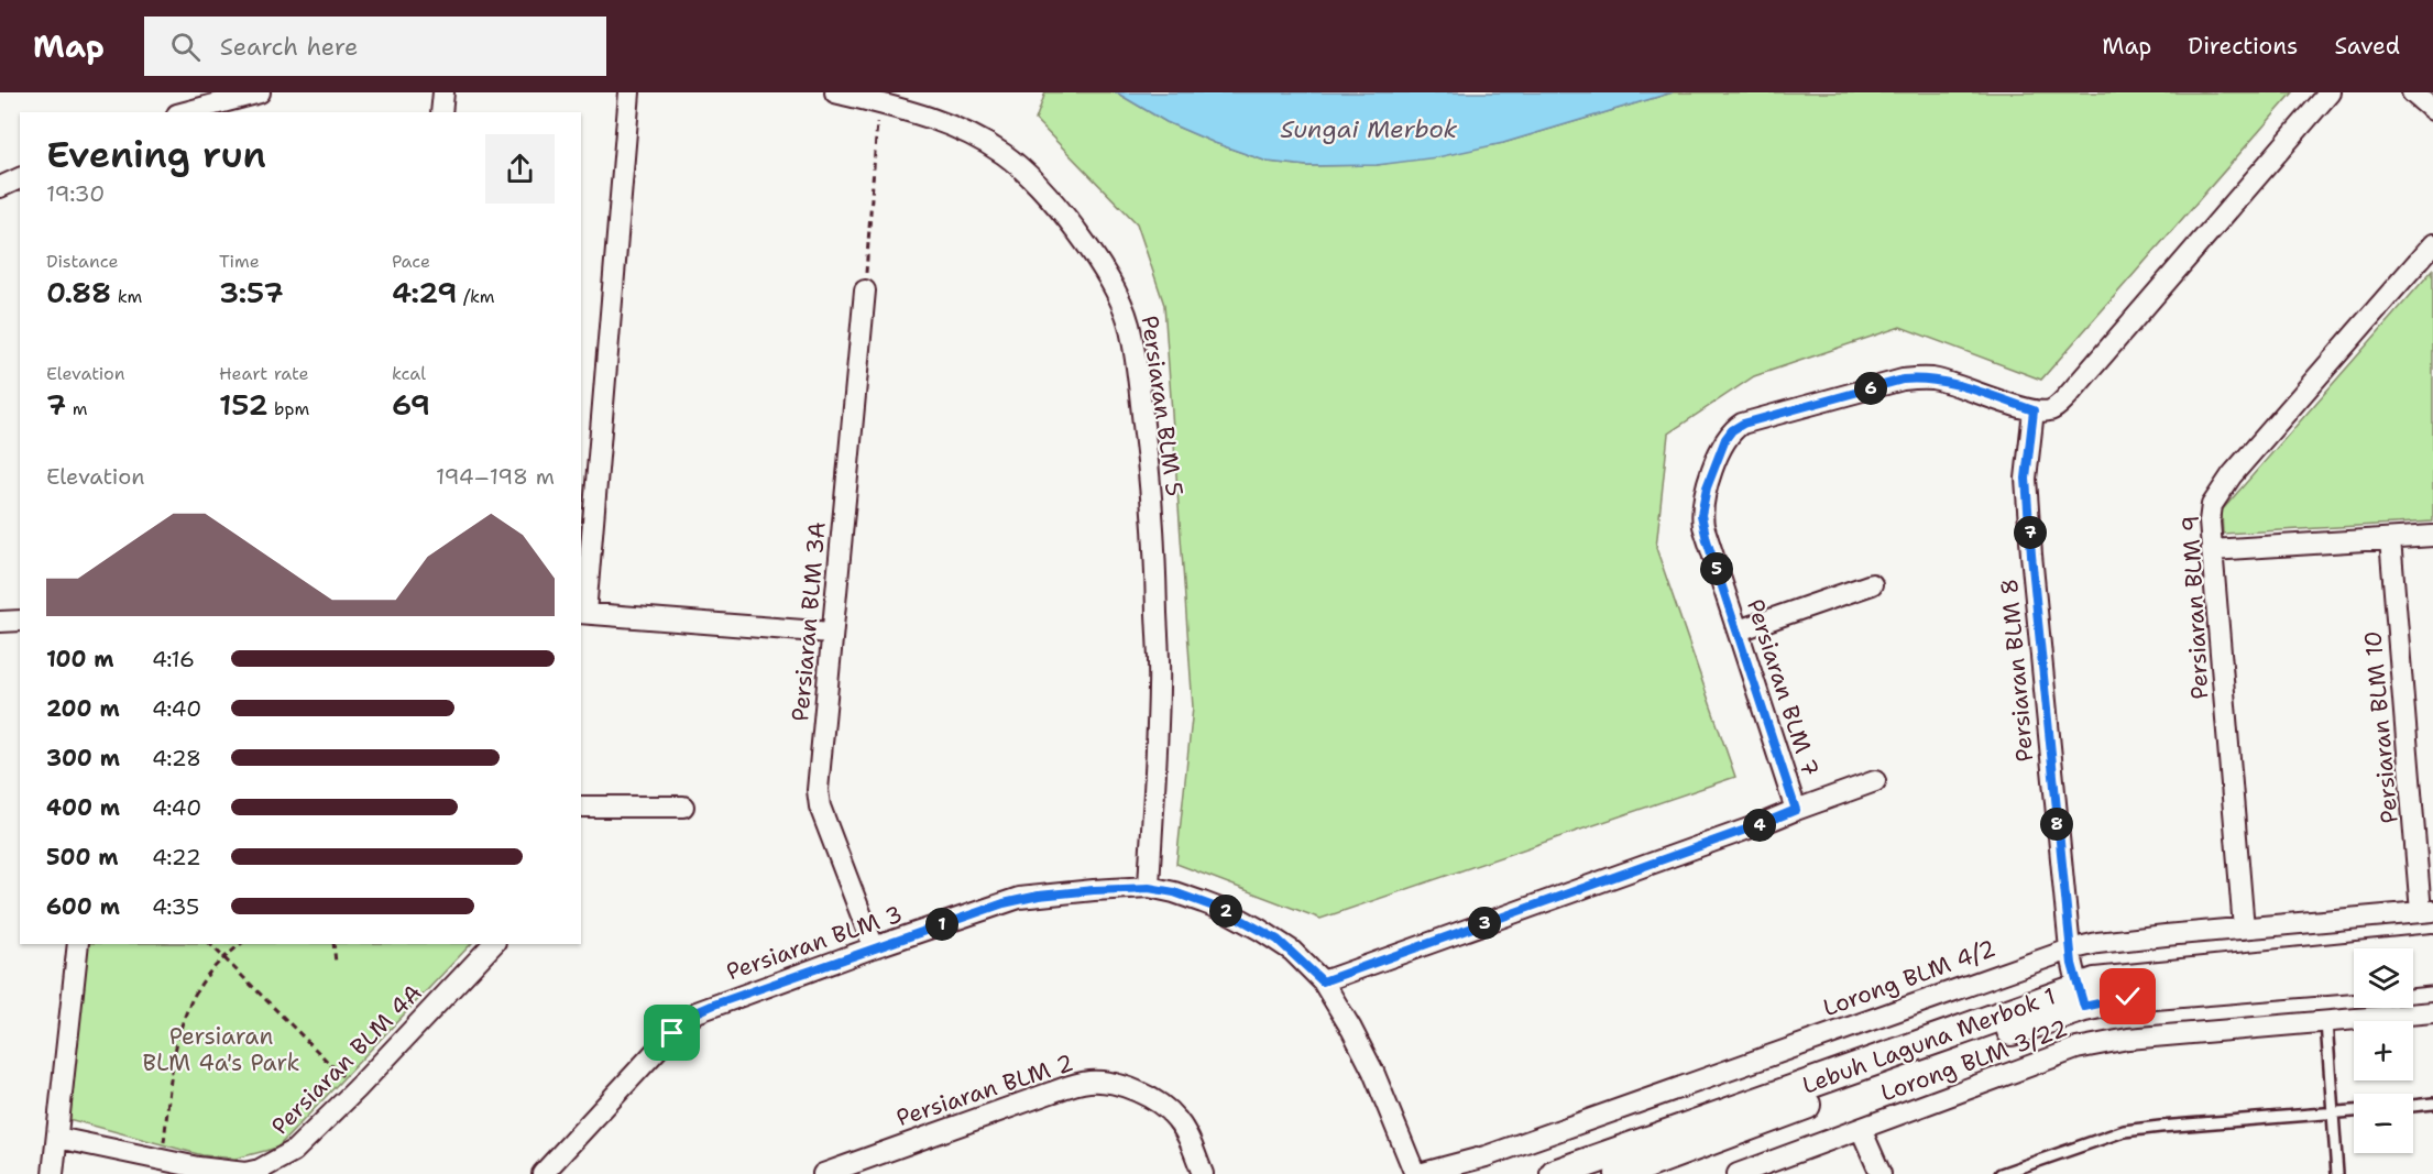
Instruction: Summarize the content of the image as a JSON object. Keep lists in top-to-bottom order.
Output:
{
  "streets": {
    "street": [
      "Persiaran BLM 5",
      "Persiaran BLM 9",
      "Persiaran BLM 3A",
      "Persiaran BLM 8",
      "Persiaran BLM 7",
      "Persiaran BLM 10",
      "Persiaran BLM 3",
      "Lorong BLM 4/2",
      "Lebuh Laguna Merbok 1",
      "Persiaran BLM 4A",
      "Lorong BLM 3/22",
      "Persiaran BLM 2"
    ]
  },
  "crossings": [
    ["Persiaran BLM 5", "Persiaran BLM 3"],
    ["Persiaran BLM 9", "Lorong BLM 4/2"],
    ["Persiaran BLM 3A", "Persiaran BLM 3"],
    ["Persiaran BLM 8", "Persiaran BLM 7"],
    ["Persiaran BLM 8", "Lorong BLM 4/2"],
    ["Persiaran BLM 8", "Lebuh Laguna Merbok 1"],
    ["Persiaran BLM 7", "Persiaran BLM 3"],
    ["Persiaran BLM 10", "Lorong BLM 4/2"],
    ["Persiaran BLM 3", "Lorong BLM 4/2"]
  ],
  "water": ["Sungai Merbok"],
  "parks": ["Persiaran BLM 4a's Park"],
  "page": {
    "header": "Map",
    "search": "Search here",
    "nav": ["Map", "Directions", "Saved"],
    "heading": ["Evening run", "19:30"],
    "stats": [
      ["Distance", "0.88 km"],
      ["Time", "3:57"],
      ["Pace", "4:29 /km"],
      ["Elevation", "7 m"],
      ["Heart rate", "152 bpm"],
      ["kcal", "69"]
    ],
    "pins": [
      "6",
      "7",
      "5",
      "8",
      "4",
      "2",
      "3",
      "1"
    ],
    "chart": ["Elevation", "194–198 m"],
    "list": [
      {
        "name": "100 m",
        "note": "4:16"
      },
      {
        "name": "200 m",
        "note": "4:40"
      },
      {
        "name": "300 m",
        "note": "4:28"
      },
      {
        "name": "400 m",
        "note": "4:40"
      },
      {
        "name": "500 m",
        "note": "4:22"
      },
      {
        "name": "600 m",
        "note": "4:35"
      }
    ],
    "map_buttons": ["+", "−"]
  }
}
